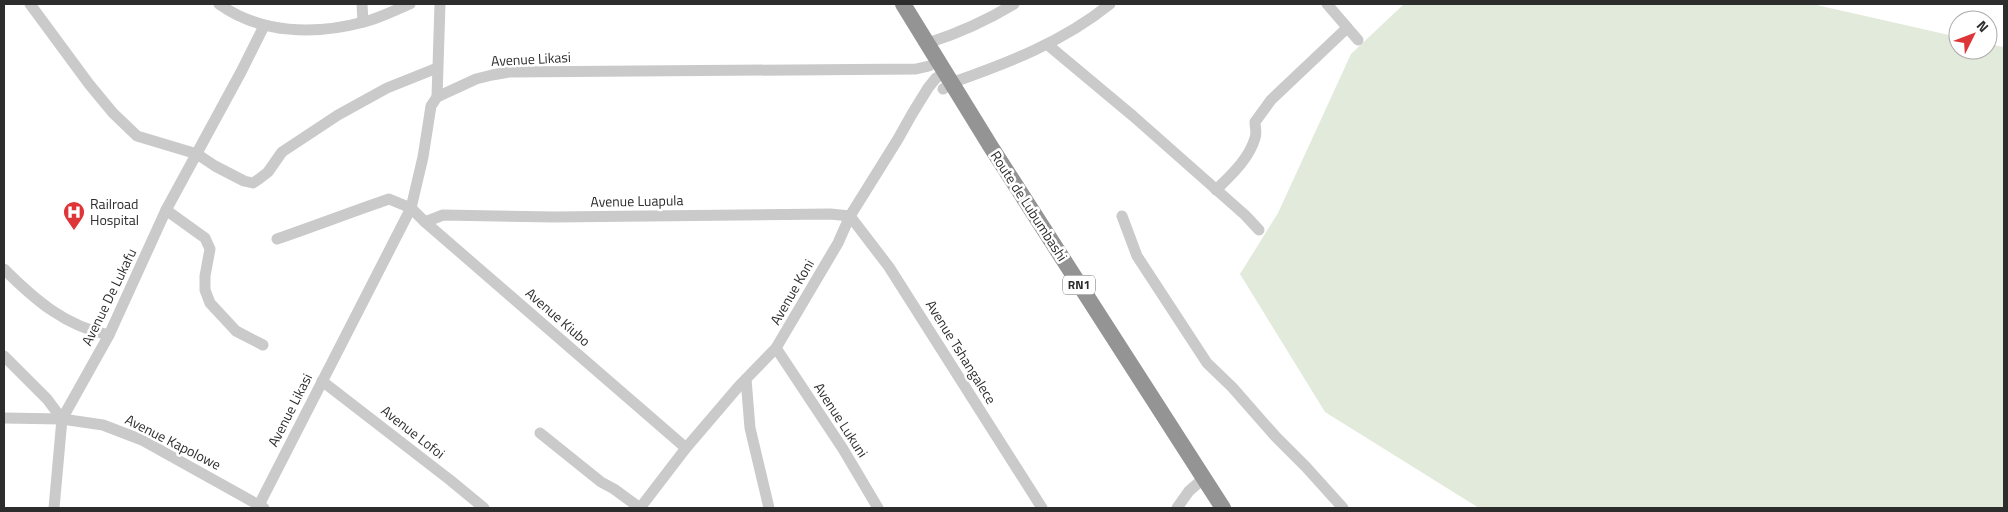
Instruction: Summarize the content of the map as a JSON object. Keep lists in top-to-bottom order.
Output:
{
  "streets": {
    "highway": ["Route de Lubumbashi", "RN1"],
    "street": [
      "Avenue Likasi",
      "Avenue Luapula",
      "Avenue Koni",
      "Avenue De Lukafu",
      "Avenue Kiubo",
      "Avenue Tshangalece",
      "Avenue Lukuni",
      "Avenue Lofoi",
      "Avenue Kapolowe"
    ]
  },
  "crossings": [
    ["Avenue Likasi", "Route de Lubumbashi"],
    ["Avenue Likasi", "Avenue Koni"],
    ["Avenue Likasi", "Avenue Kiubo"],
    ["Avenue Likasi", "Avenue Lofoi"],
    ["Avenue Likasi", "Avenue Kapolowe"],
    ["Avenue Luapula", "Avenue Koni"],
    ["Avenue Luapula", "Avenue Kiubo"],
    ["Avenue Luapula", "Avenue Tshangalece"],
    ["Route de Lubumbashi", "Avenue Koni"],
    ["Avenue Koni", "Avenue Kiubo"],
    ["Avenue Koni", "Avenue Tshangalece"],
    ["Avenue Koni", "Avenue Lukuni"],
    ["Avenue De Lukafu", "Avenue Kapolowe"]
  ],
  "places": {
    "hospital": ["Railroad Hospital"]
  },
  "north": "top right"
}
